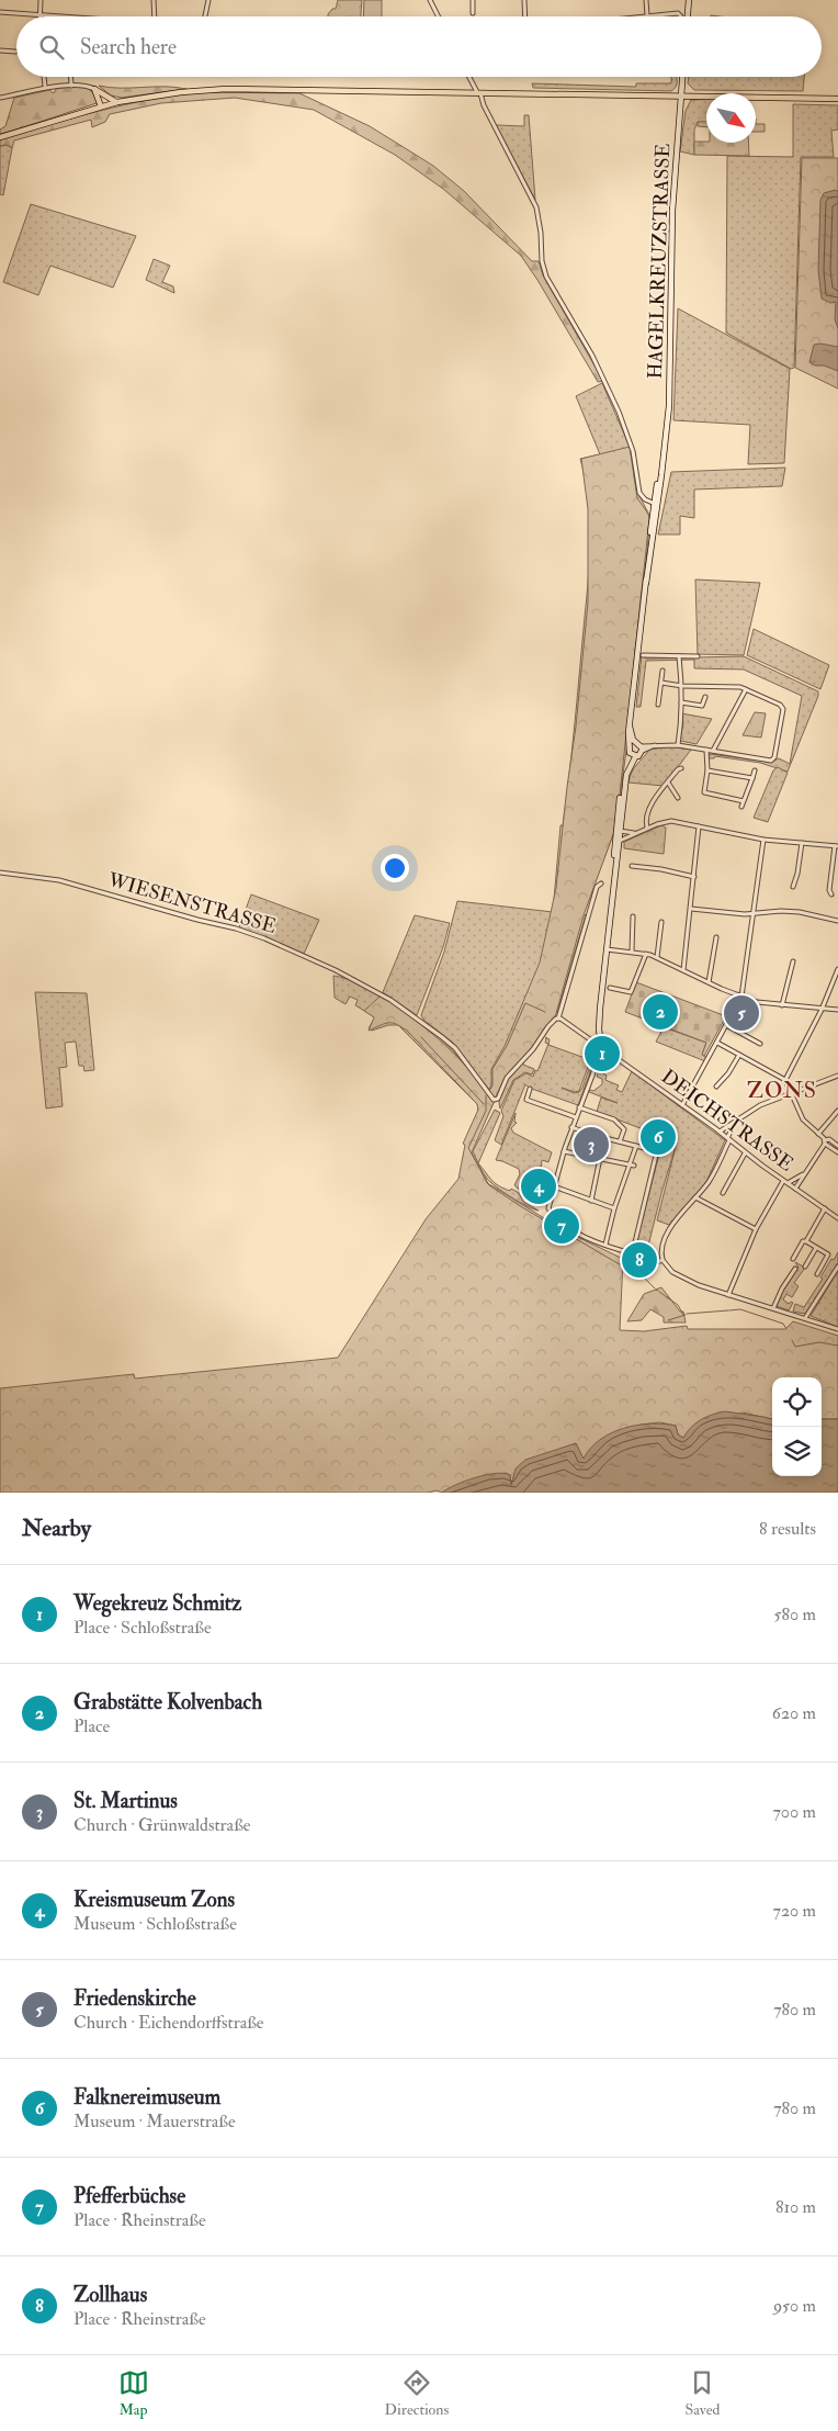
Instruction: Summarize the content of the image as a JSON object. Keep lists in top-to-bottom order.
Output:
{
  "streets": {
    "street": ["HAGELKREUZSTRASSE", "WIESENSTRASSE", "DEICHSTRASSE"]
  },
  "districts": ["ZONS"],
  "north": "bottom right",
  "page": {
    "search": "Search here",
    "pins": [
      "2",
      "5",
      "1",
      "6",
      "3",
      "4",
      "7",
      "8"
    ],
    "heading": ["Nearby", "8 results"],
    "list": [
      {
        "mark": "1",
        "name": "Wegekreuz Schmitz",
        "note": "Place · Schloßstraße",
        "value": "580 m"
      },
      {
        "mark": "2",
        "name": "Grabstätte Kolvenbach",
        "note": "Place",
        "value": "620 m"
      },
      {
        "mark": "3",
        "name": "St. Martinus",
        "note": "Church · Grünwaldstraße",
        "value": "700 m"
      },
      {
        "mark": "4",
        "name": "Kreismuseum Zons",
        "note": "Museum · Schloßstraße",
        "value": "720 m"
      },
      {
        "mark": "5",
        "name": "Friedenskirche",
        "note": "Church · Eichendorffstraße",
        "value": "780 m"
      },
      {
        "mark": "6",
        "name": "Falknereimuseum",
        "note": "Museum · Mauerstraße",
        "value": "780 m"
      },
      {
        "mark": "7",
        "name": "Pfefferbüchse",
        "note": "Place · Rheinstraße",
        "value": "810 m"
      },
      {
        "mark": "8",
        "name": "Zollhaus",
        "note": "Place · Rheinstraße",
        "value": "950 m"
      }
    ],
    "nav": ["Map", "Directions", "Saved"]
  }
}
